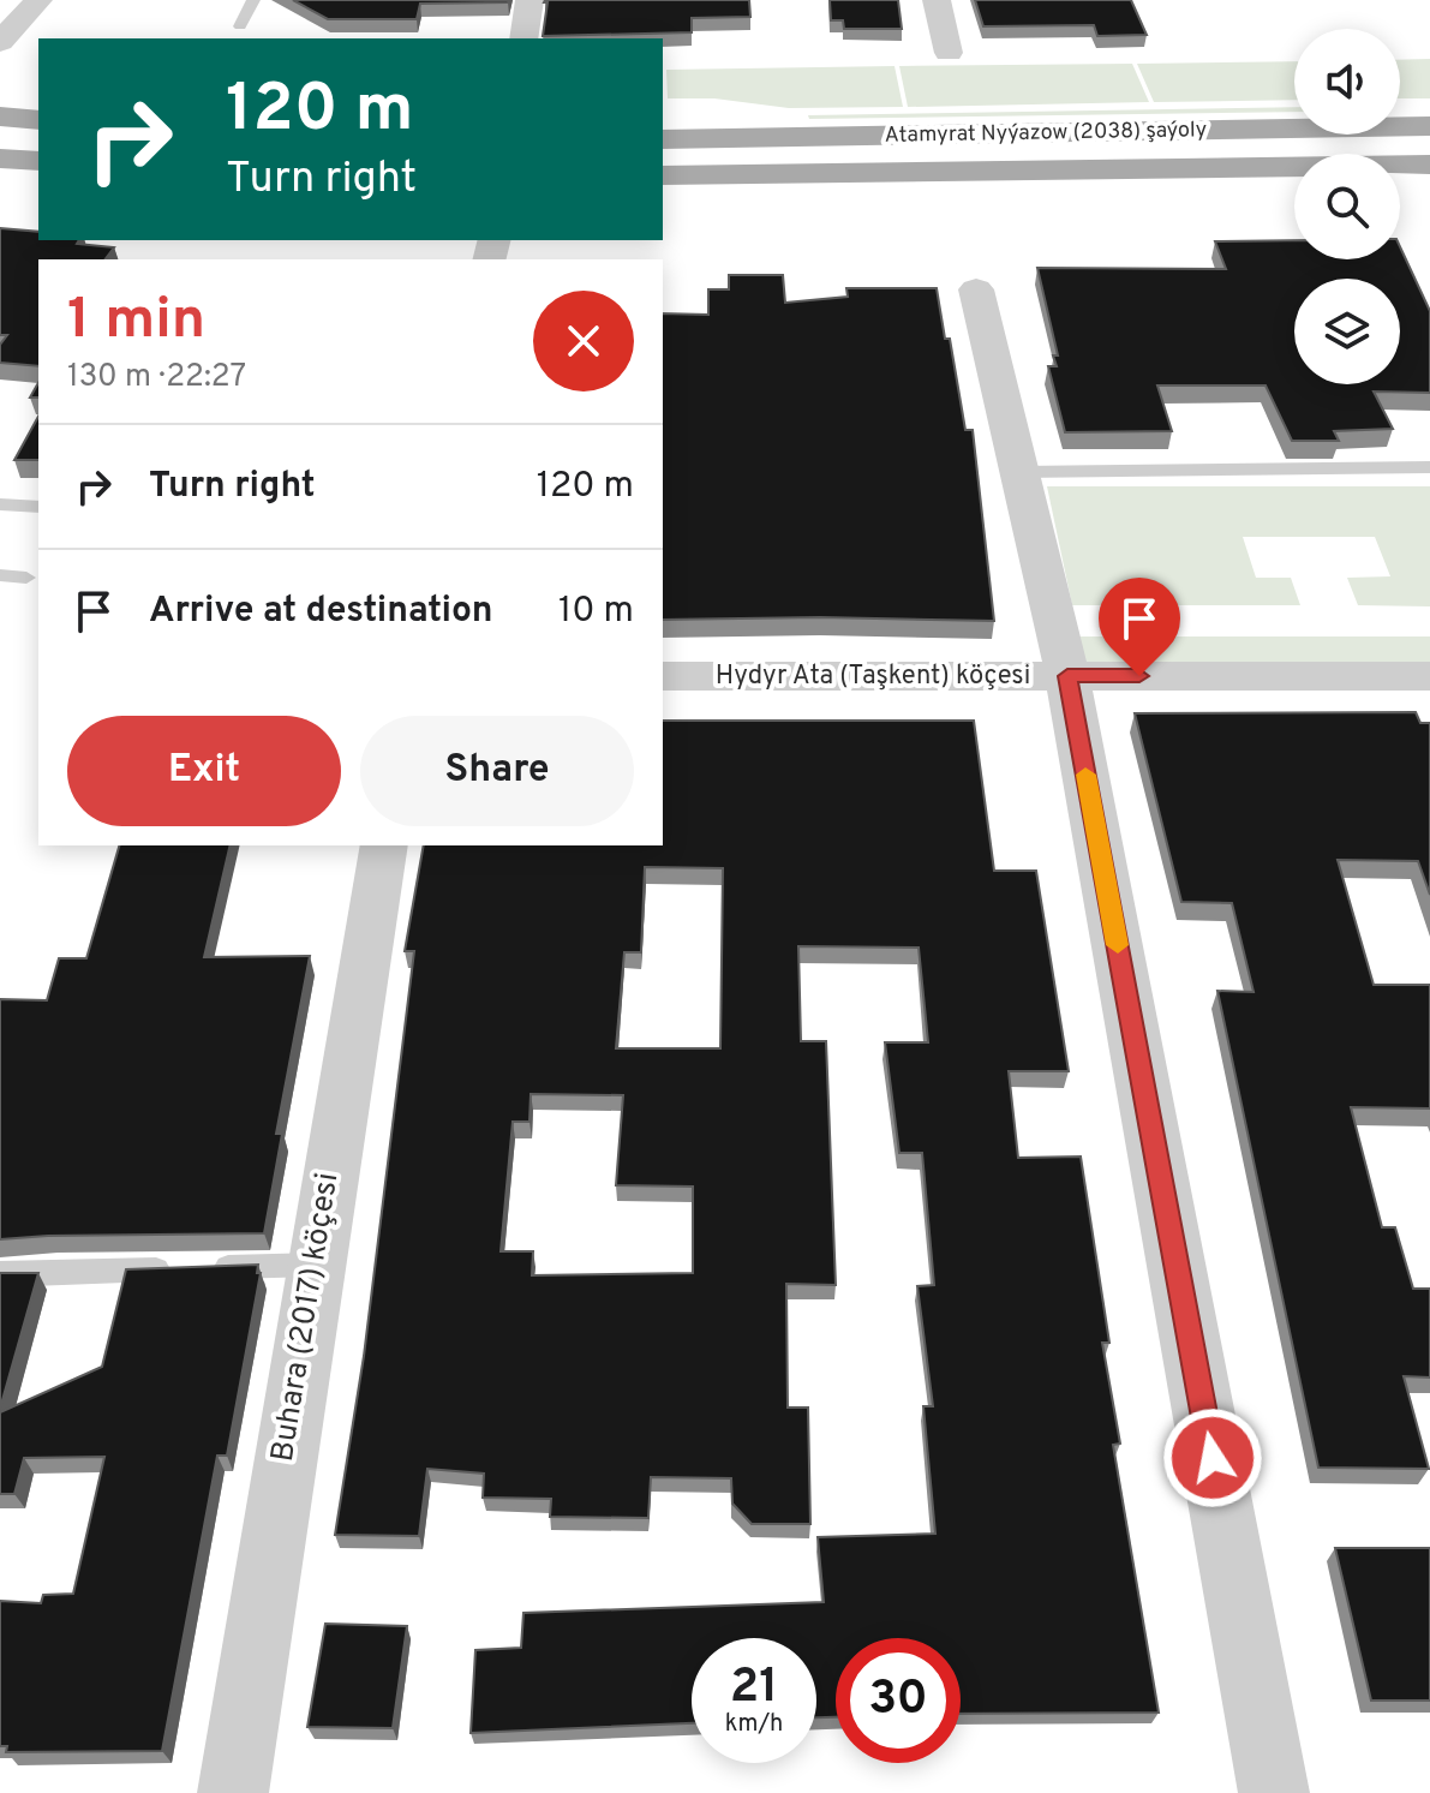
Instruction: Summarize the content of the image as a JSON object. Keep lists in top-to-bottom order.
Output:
{
  "streets": {
    "main road": ["Atamyrat Nyýazow (2038) şaýoly"],
    "street": ["Hydyr Ata (Taşkent) köçesi", "Buhara (2017) köçesi"]
  },
  "page": {
    "turn": ["120 m", "Turn right"],
    "heading": ["1 min", "130 m · 22:27"],
    "list": [
      {
        "name": "Turn right",
        "value": "120 m"
      },
      {
        "name": "Arrive at destination",
        "value": "10 m"
      }
    ],
    "buttons": ["Exit", "Share"],
    "speed": "21 km/h",
    "limit": "30"
  }
}
